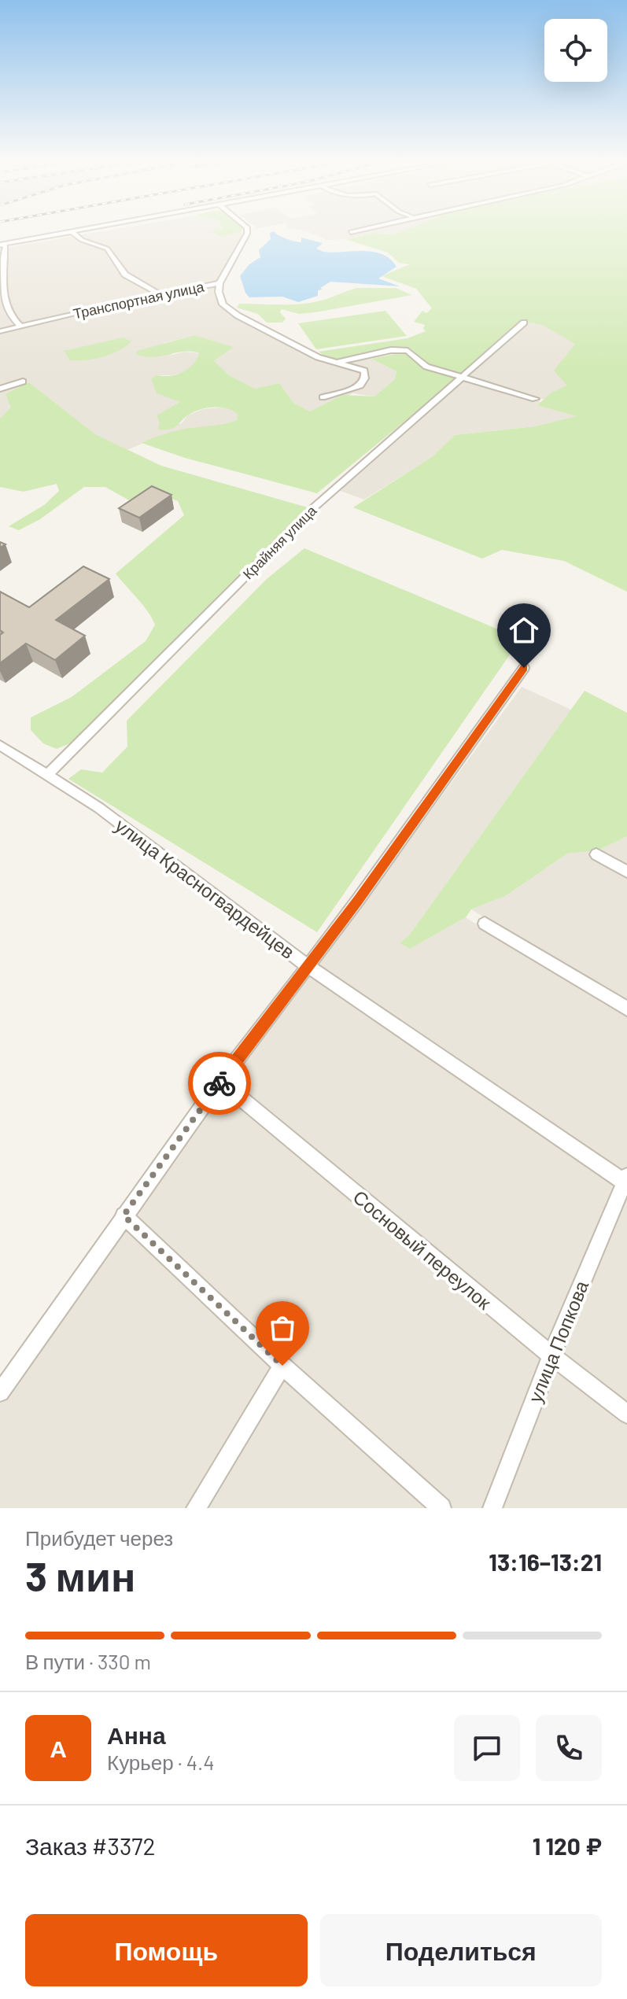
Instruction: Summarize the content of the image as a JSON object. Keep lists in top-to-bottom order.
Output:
{
  "streets": {
    "street": [
      "Транспортная улица",
      "Крайняя улица",
      "улица Красногвардейцев",
      "Сосновый переулок",
      "улица Попкова"
    ]
  },
  "crossings": [
    ["Крайняя улица", "улица Красногвардейцев"],
    ["улица Красногвардейцев", "улица Попкова"],
    ["Сосновый переулок", "улица Попкова"]
  ],
  "page": {
    "heading": ["3 мин", "Прибудет через", "13:16–13:21"],
    "panel": [
      "Анна",
      "Курьер · 4.4",
      "Заказ #3372",
      "1 120 ₽"
    ],
    "bar": "В пути · 330 m",
    "round": "А",
    "buttons": ["Помощь", "Поделиться"]
  }
}
